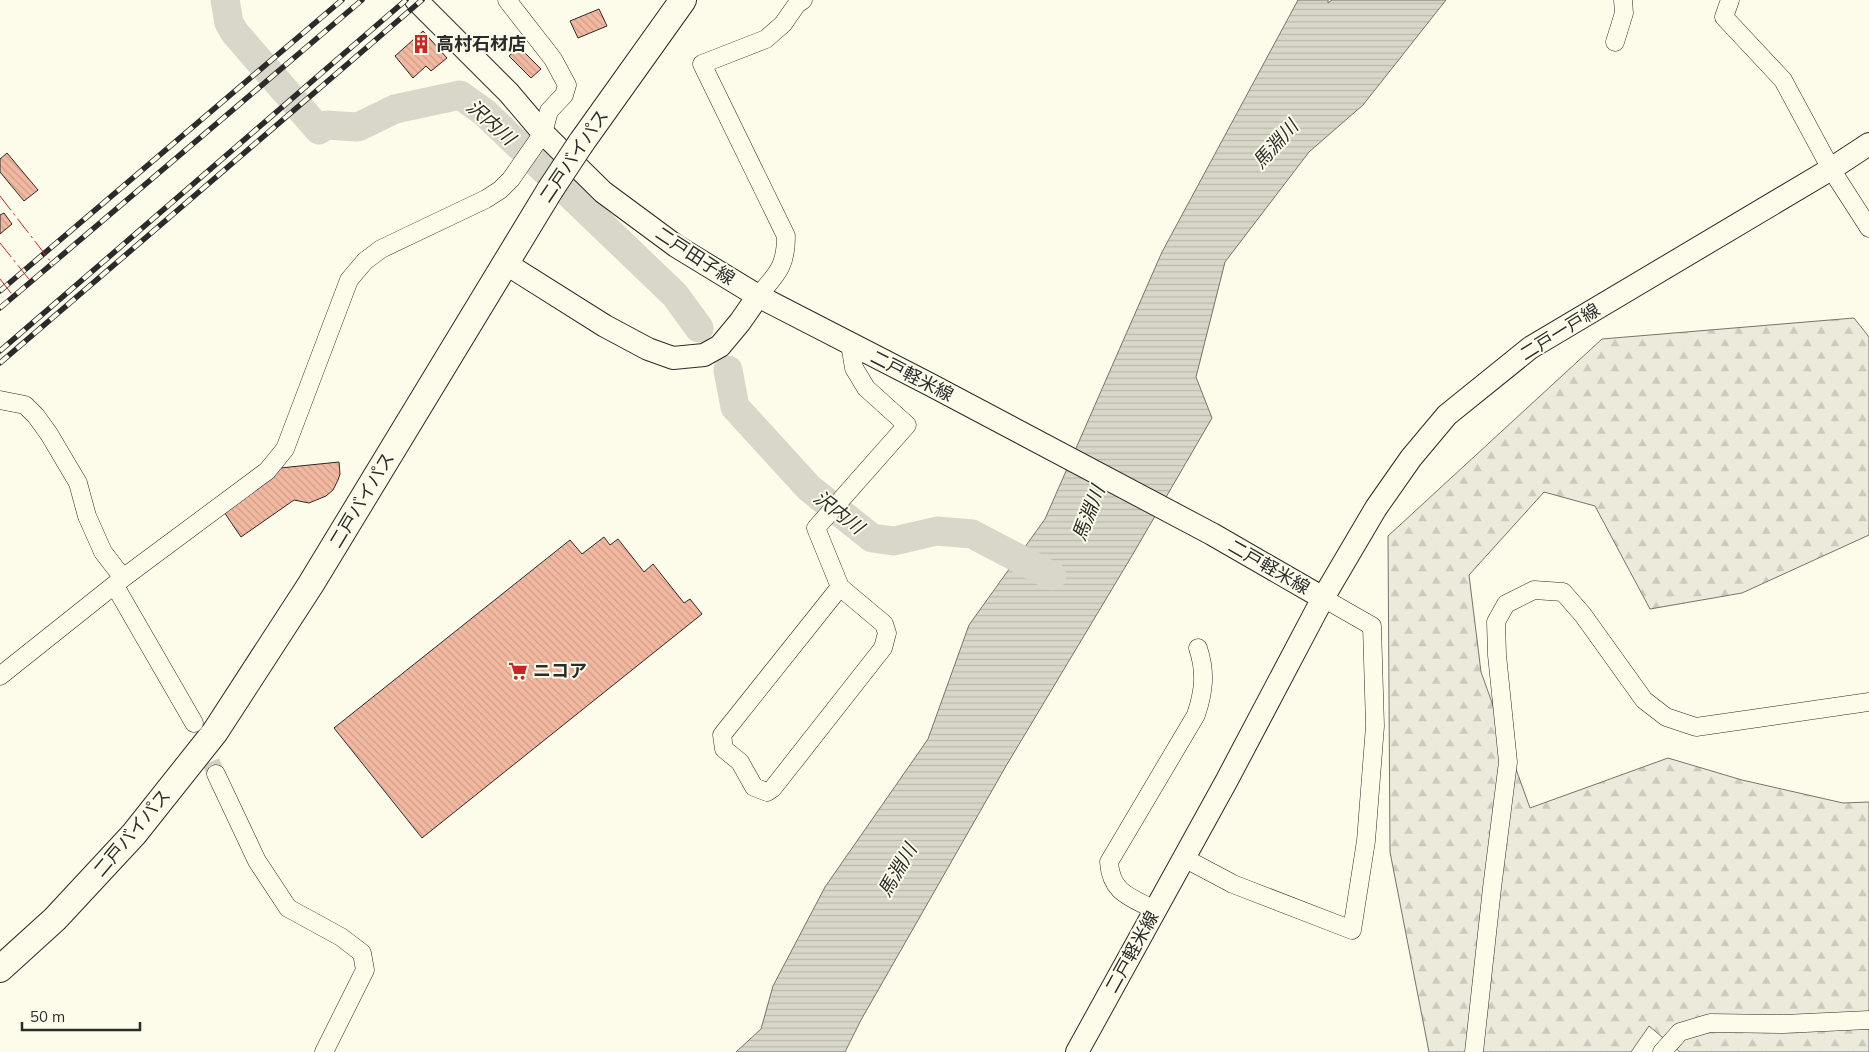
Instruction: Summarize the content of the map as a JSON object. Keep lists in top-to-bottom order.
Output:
{
  "streets": {
    "highway": ["二戸バイパス"],
    "main road": ["二戸田子線", "二戸一戸線", "二戸軽米線"]
  },
  "crossings": [
    ["二戸田子線", "二戸軽米線"],
    ["二戸一戸線", "二戸軽米線"]
  ],
  "water": ["沢内川", "馬淵川"],
  "places": {
    "building": ["高村石材店"],
    "supermarket": ["ニコア"]
  },
  "scale_bar": "50 m"
}
